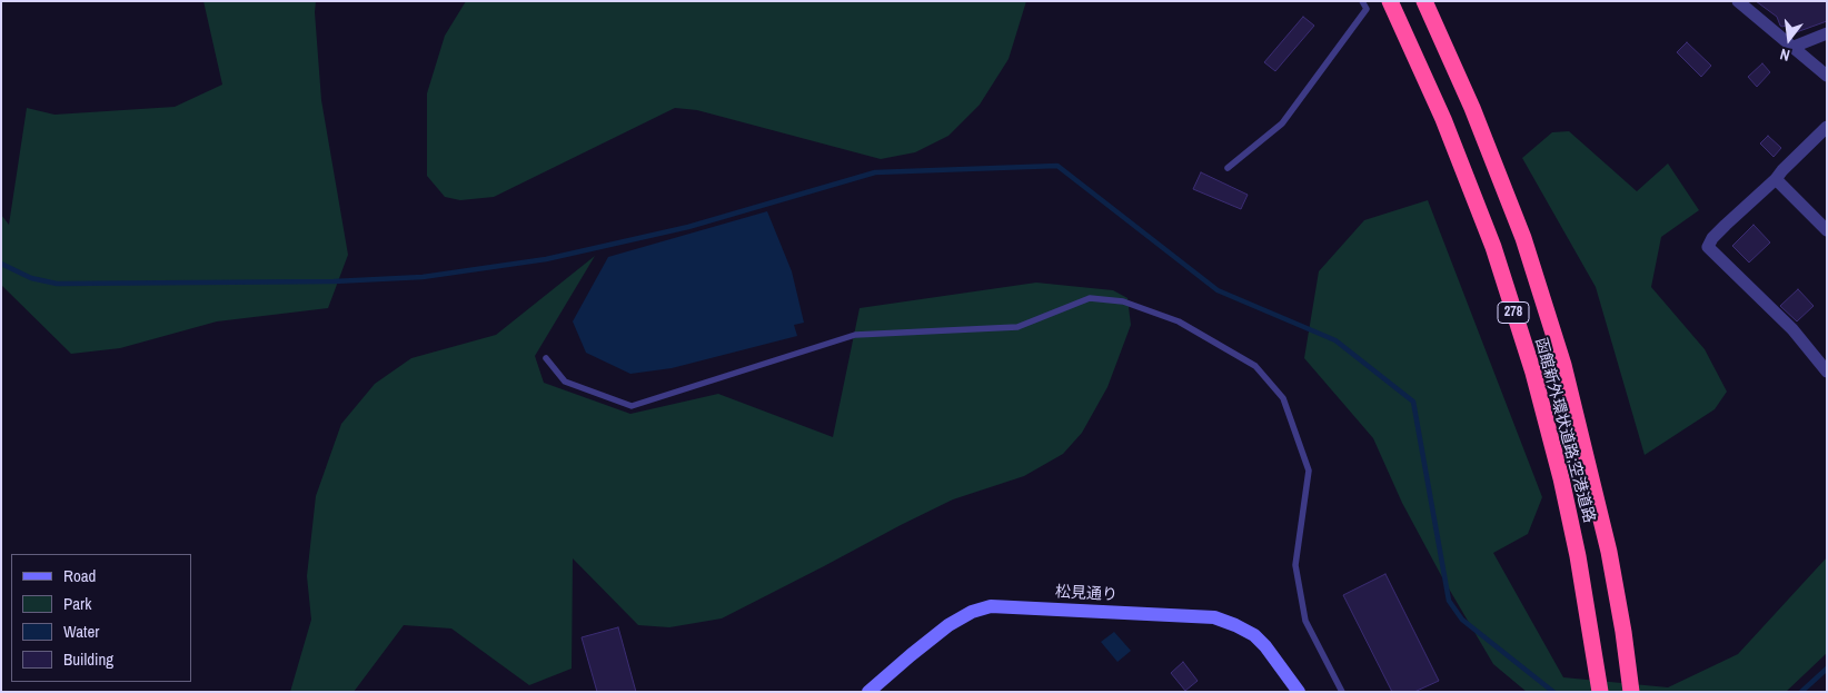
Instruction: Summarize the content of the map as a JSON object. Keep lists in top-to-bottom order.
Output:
{
  "streets": {
    "highway": ["278", "函館新外環状道路;空港道路"],
    "street": ["松見通り"]
  },
  "legend": [
    "Road",
    "Park",
    "Water",
    "Building"
  ],
  "north": "bottom"
}
